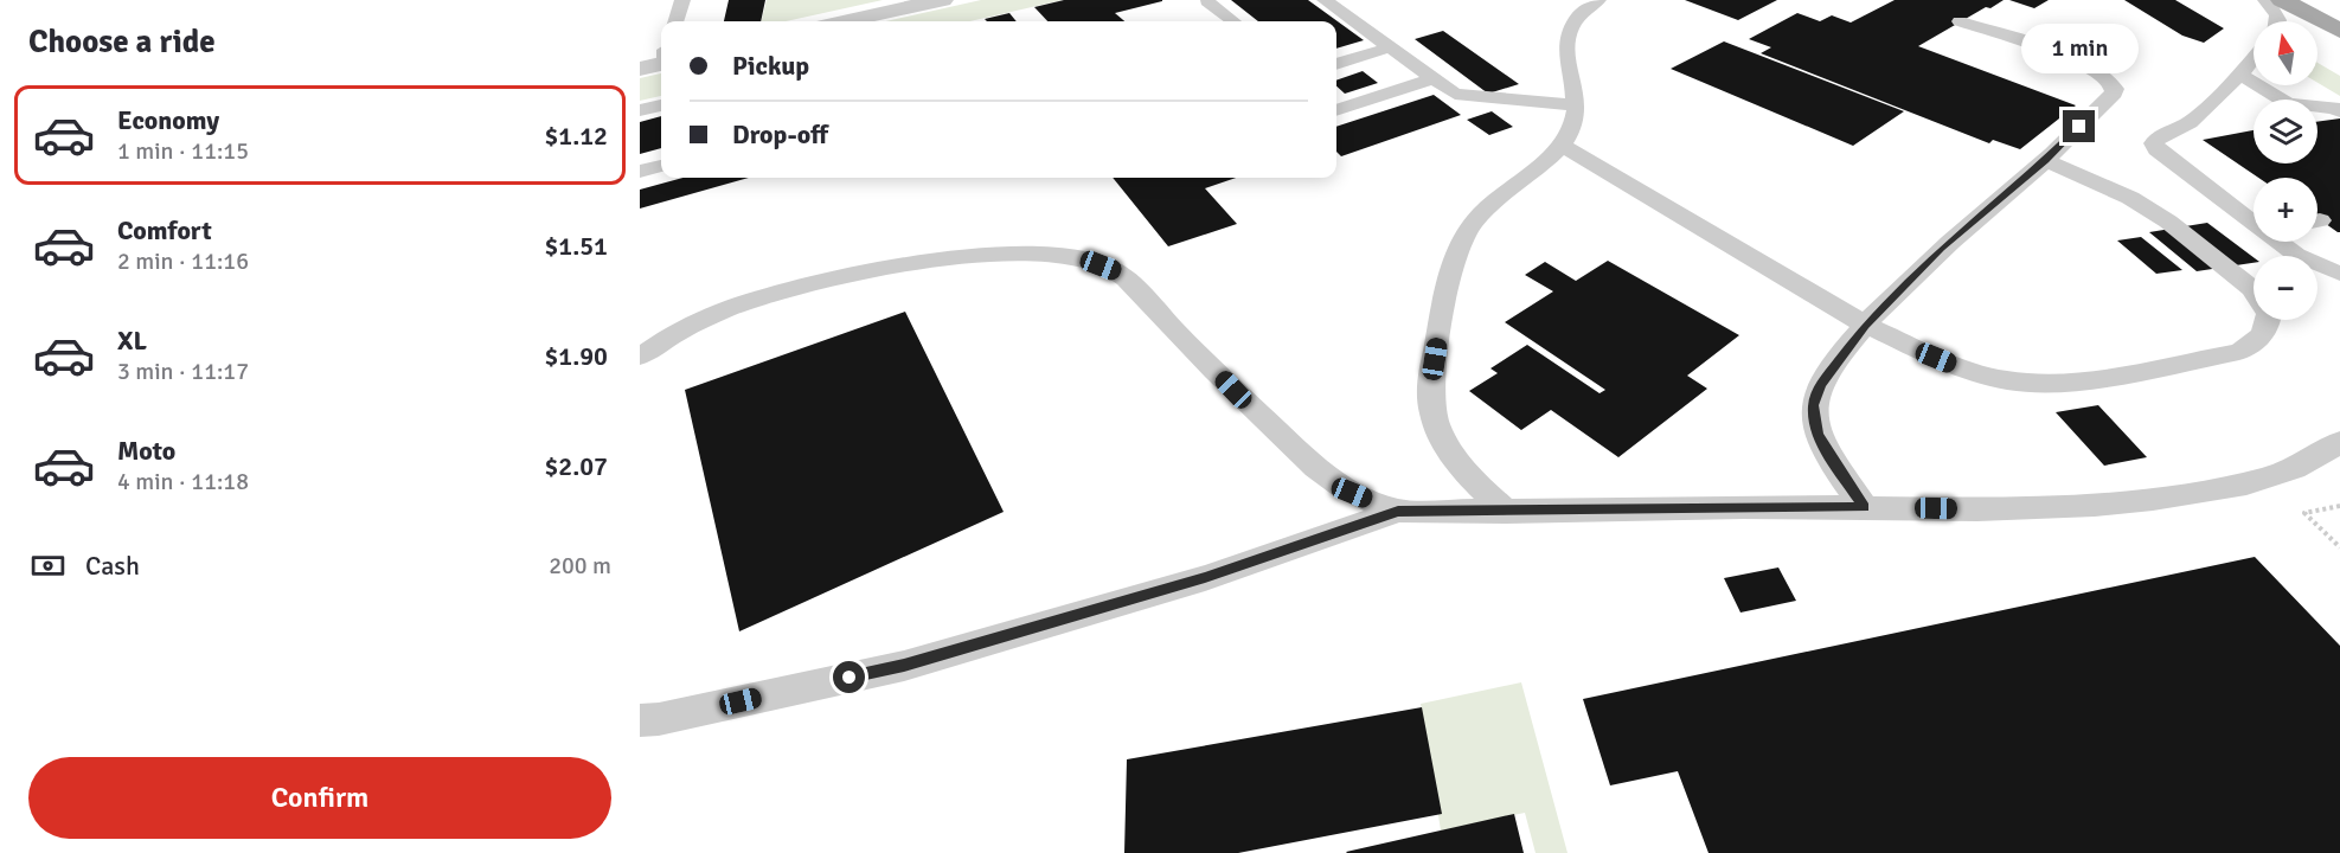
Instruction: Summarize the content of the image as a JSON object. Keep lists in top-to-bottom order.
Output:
{
  "north": "top",
  "page": {
    "heading": "Choose a ride",
    "map_buttons": ["+", "−"],
    "banner": ["Pickup", "Drop-off"],
    "bubble": "1 min",
    "list": [
      {
        "name": "Economy",
        "note": "1 min · 11:15",
        "value": "$1.12"
      },
      {
        "name": "Comfort",
        "note": "2 min · 11:16",
        "value": "$1.51"
      },
      {
        "name": "XL",
        "note": "3 min · 11:17",
        "value": "$1.90"
      },
      {
        "name": "Moto",
        "note": "4 min · 11:18",
        "value": "$2.07"
      }
    ],
    "pay": ["Cash", "200 m"],
    "buttons": "Confirm"
  }
}
